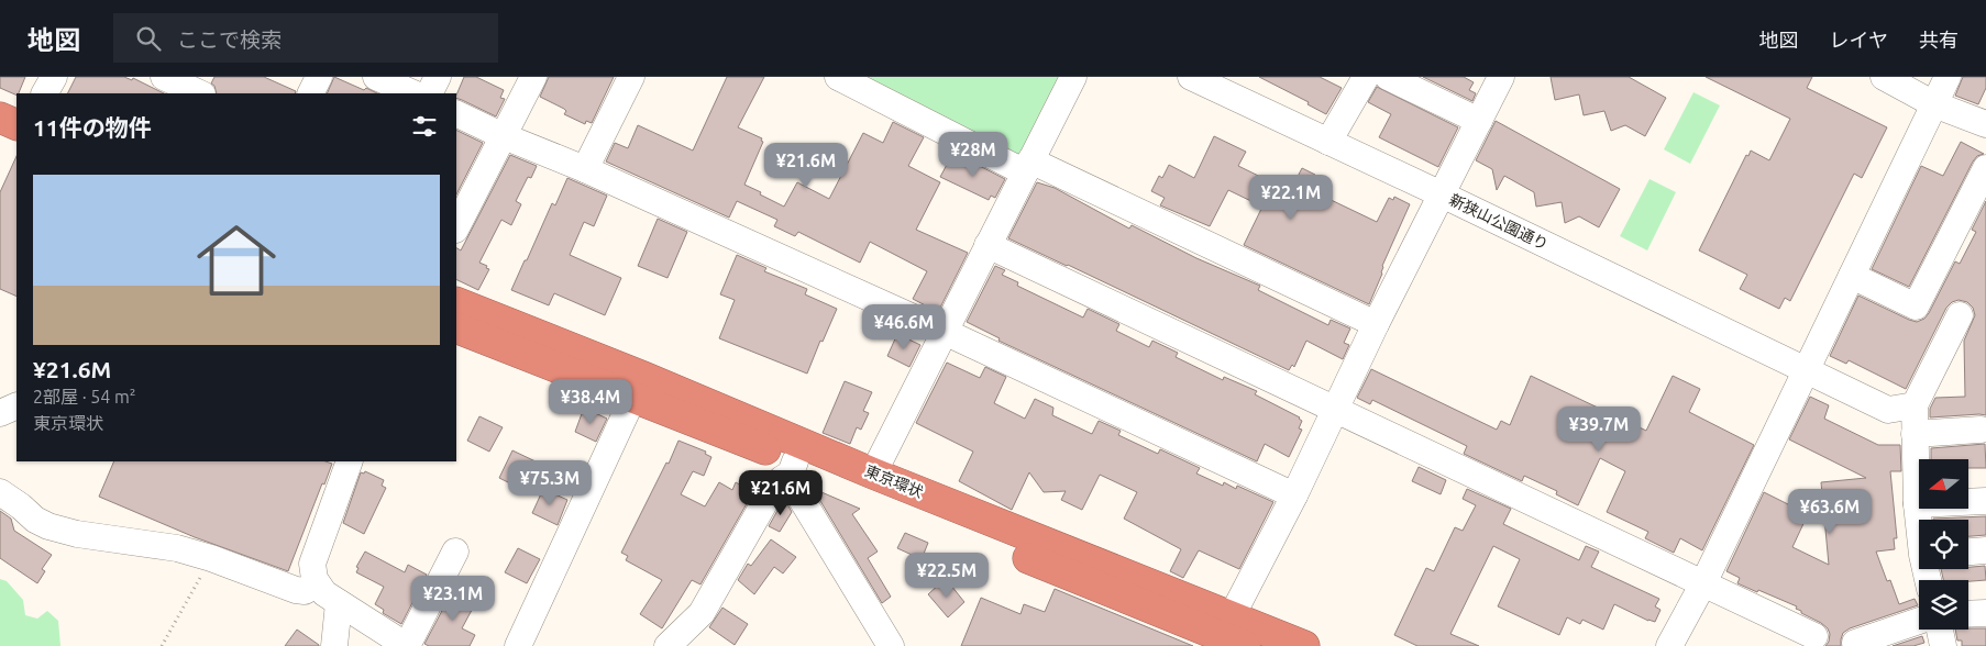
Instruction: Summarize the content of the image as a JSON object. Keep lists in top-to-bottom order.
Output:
{
  "streets": {
    "highway": ["東京環状"],
    "street": ["新狭山公園通り"]
  },
  "north": "left",
  "page": {
    "header": "地図",
    "search": "ここで検索",
    "nav": ["地図", "レイヤ", "共有"],
    "heading": "11件の物件",
    "price": [
      "¥28M",
      "¥21.6M",
      "¥22.1M",
      "¥46.6M",
      "¥38.4M",
      "¥39.7M",
      "¥75.3M",
      "¥21.6M",
      "¥63.6M",
      "¥22.5M",
      "¥23.1M"
    ],
    "list": [
      {
        "name": "¥21.6M",
        "note": "2部屋 · 54 m² · 東京環状"
      }
    ]
  }
}
